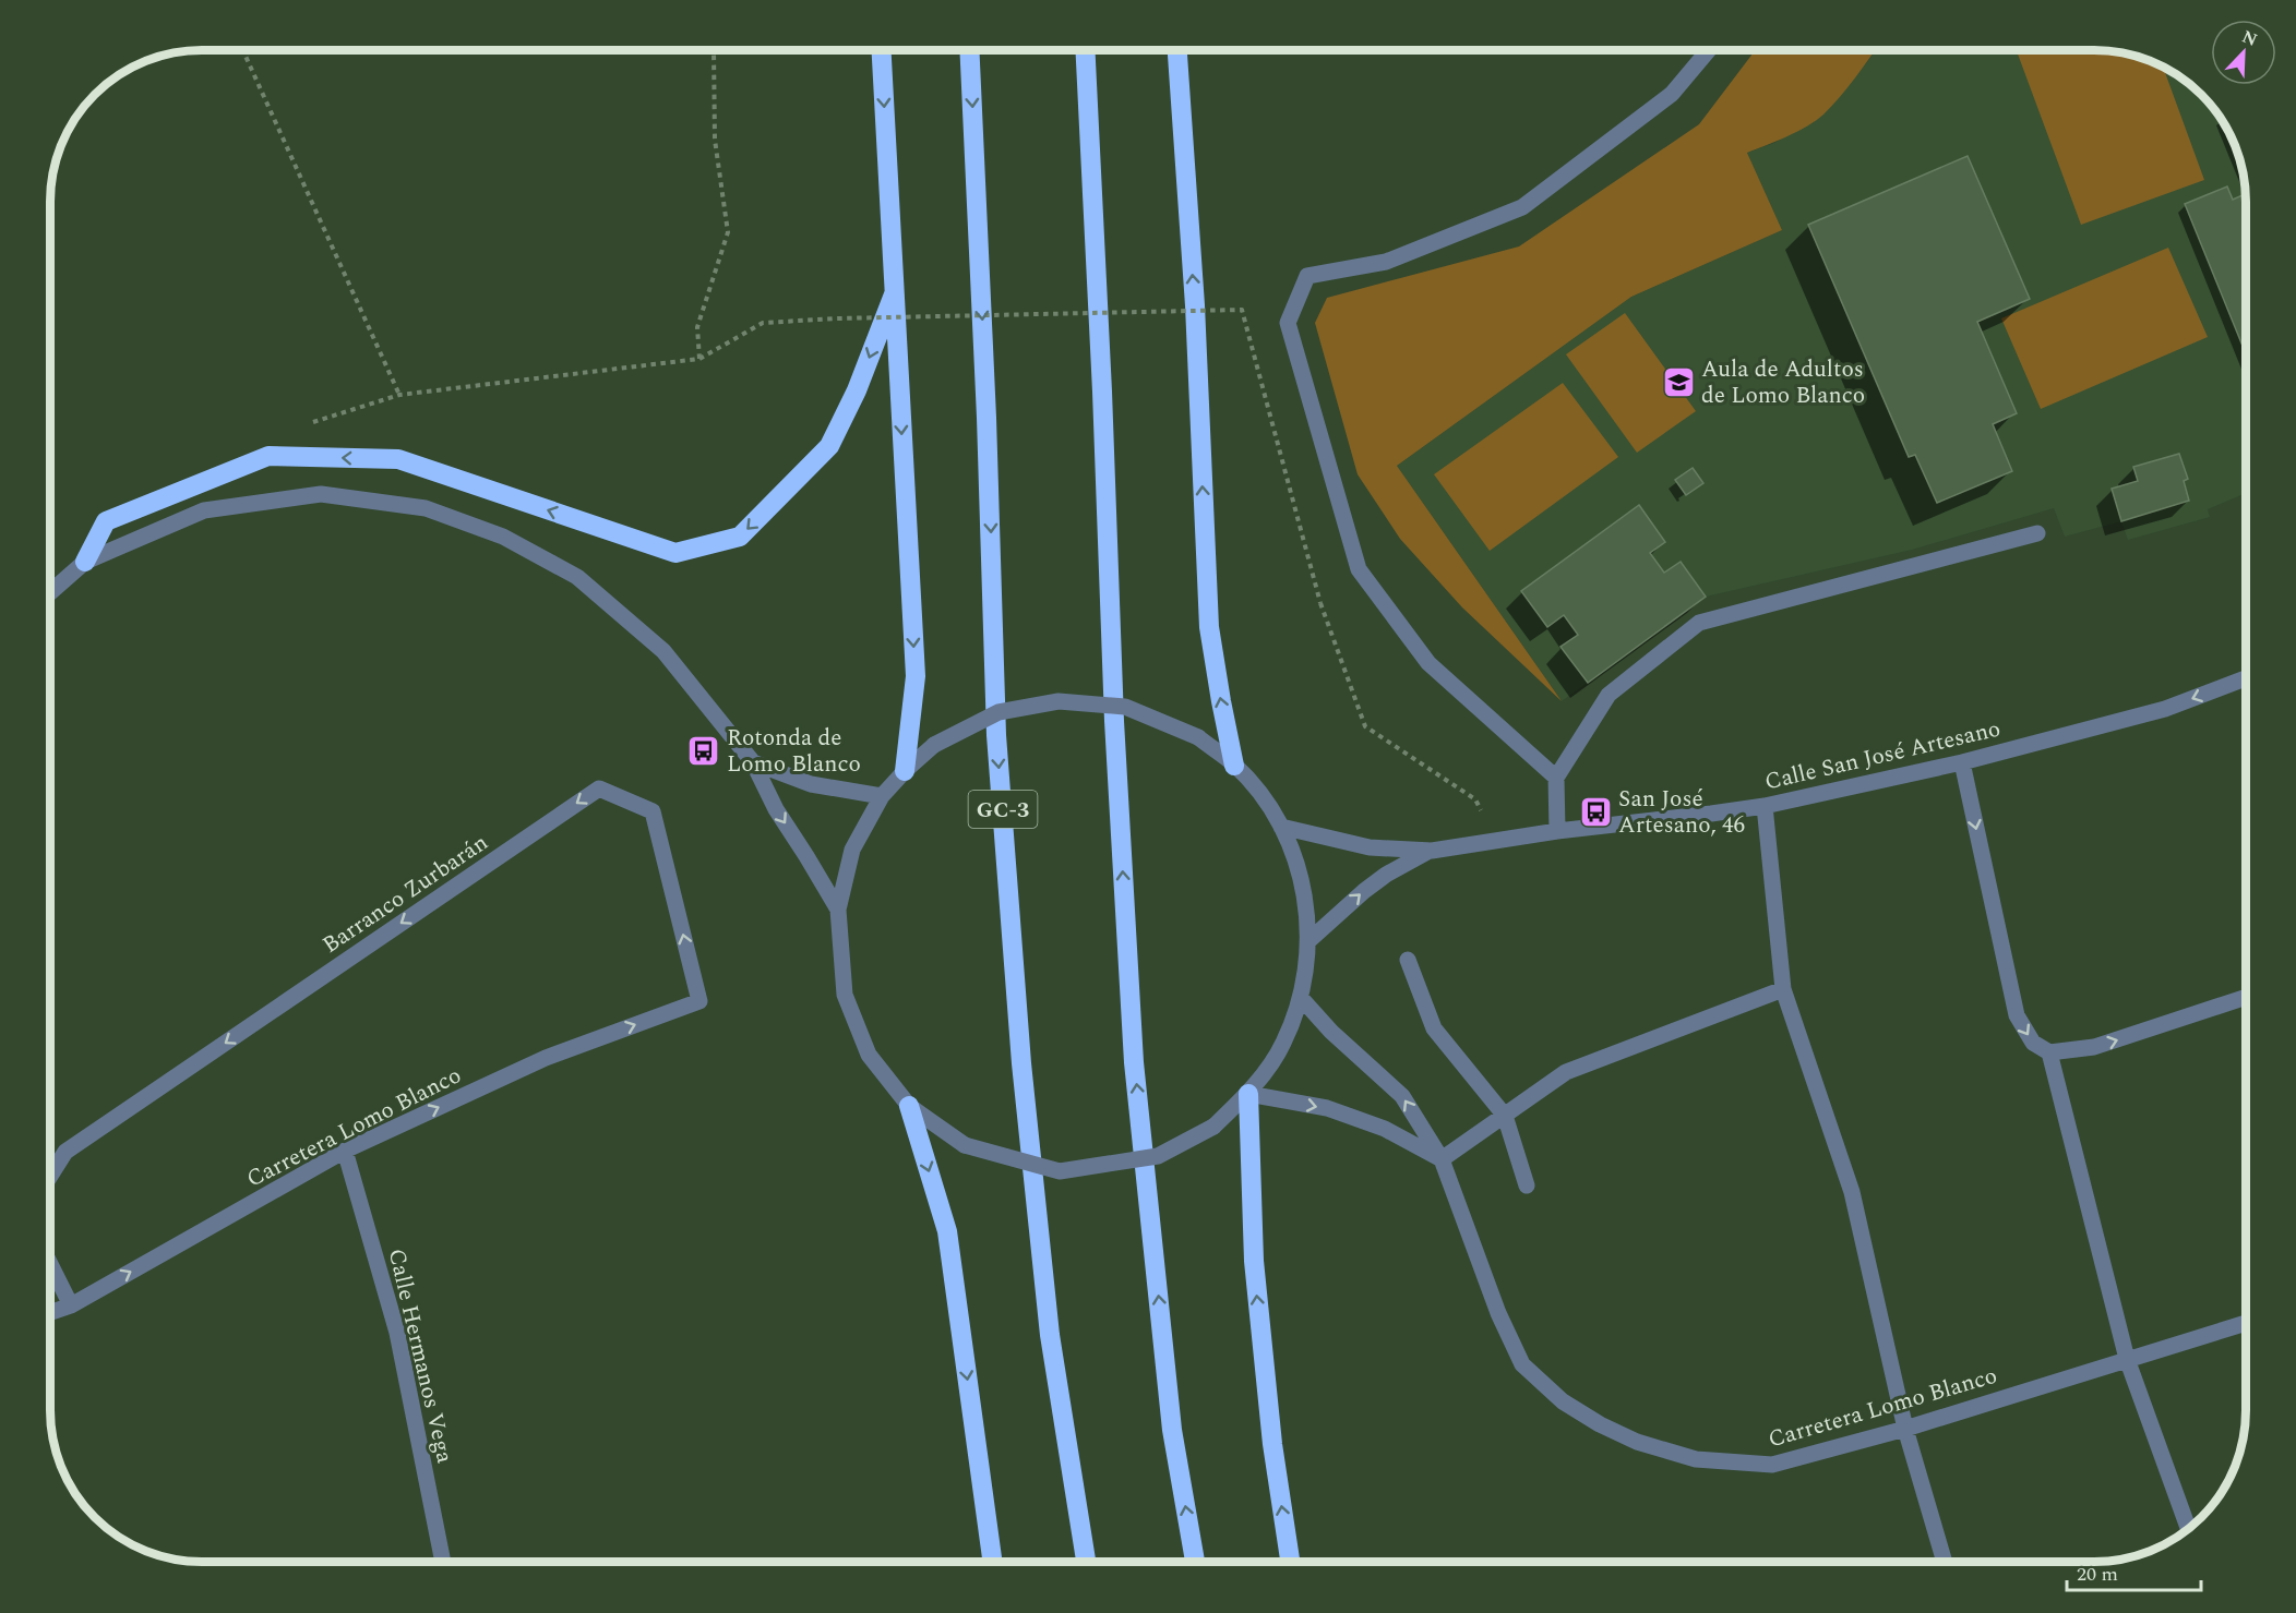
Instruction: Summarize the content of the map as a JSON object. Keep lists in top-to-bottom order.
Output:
{
  "streets": {
    "highway": ["GC-3"],
    "street": [
      "Calle San José Artesano",
      "Barranco Zurbarán",
      "Carretera Lomo Blanco",
      "Calle Hermanos Vega"
    ]
  },
  "crossings": [
    ["Barranco Zurbarán", "Carretera Lomo Blanco"],
    ["Carretera Lomo Blanco", "Calle Hermanos Vega"]
  ],
  "places": {
    "school or university": ["Aula de Adultos de Lomo Blanco"],
    "bus stop": ["Rotonda de Lomo Blanco", "San José Artesano, 46"]
  },
  "scale_bar": "20 m",
  "north": "top right"
}
